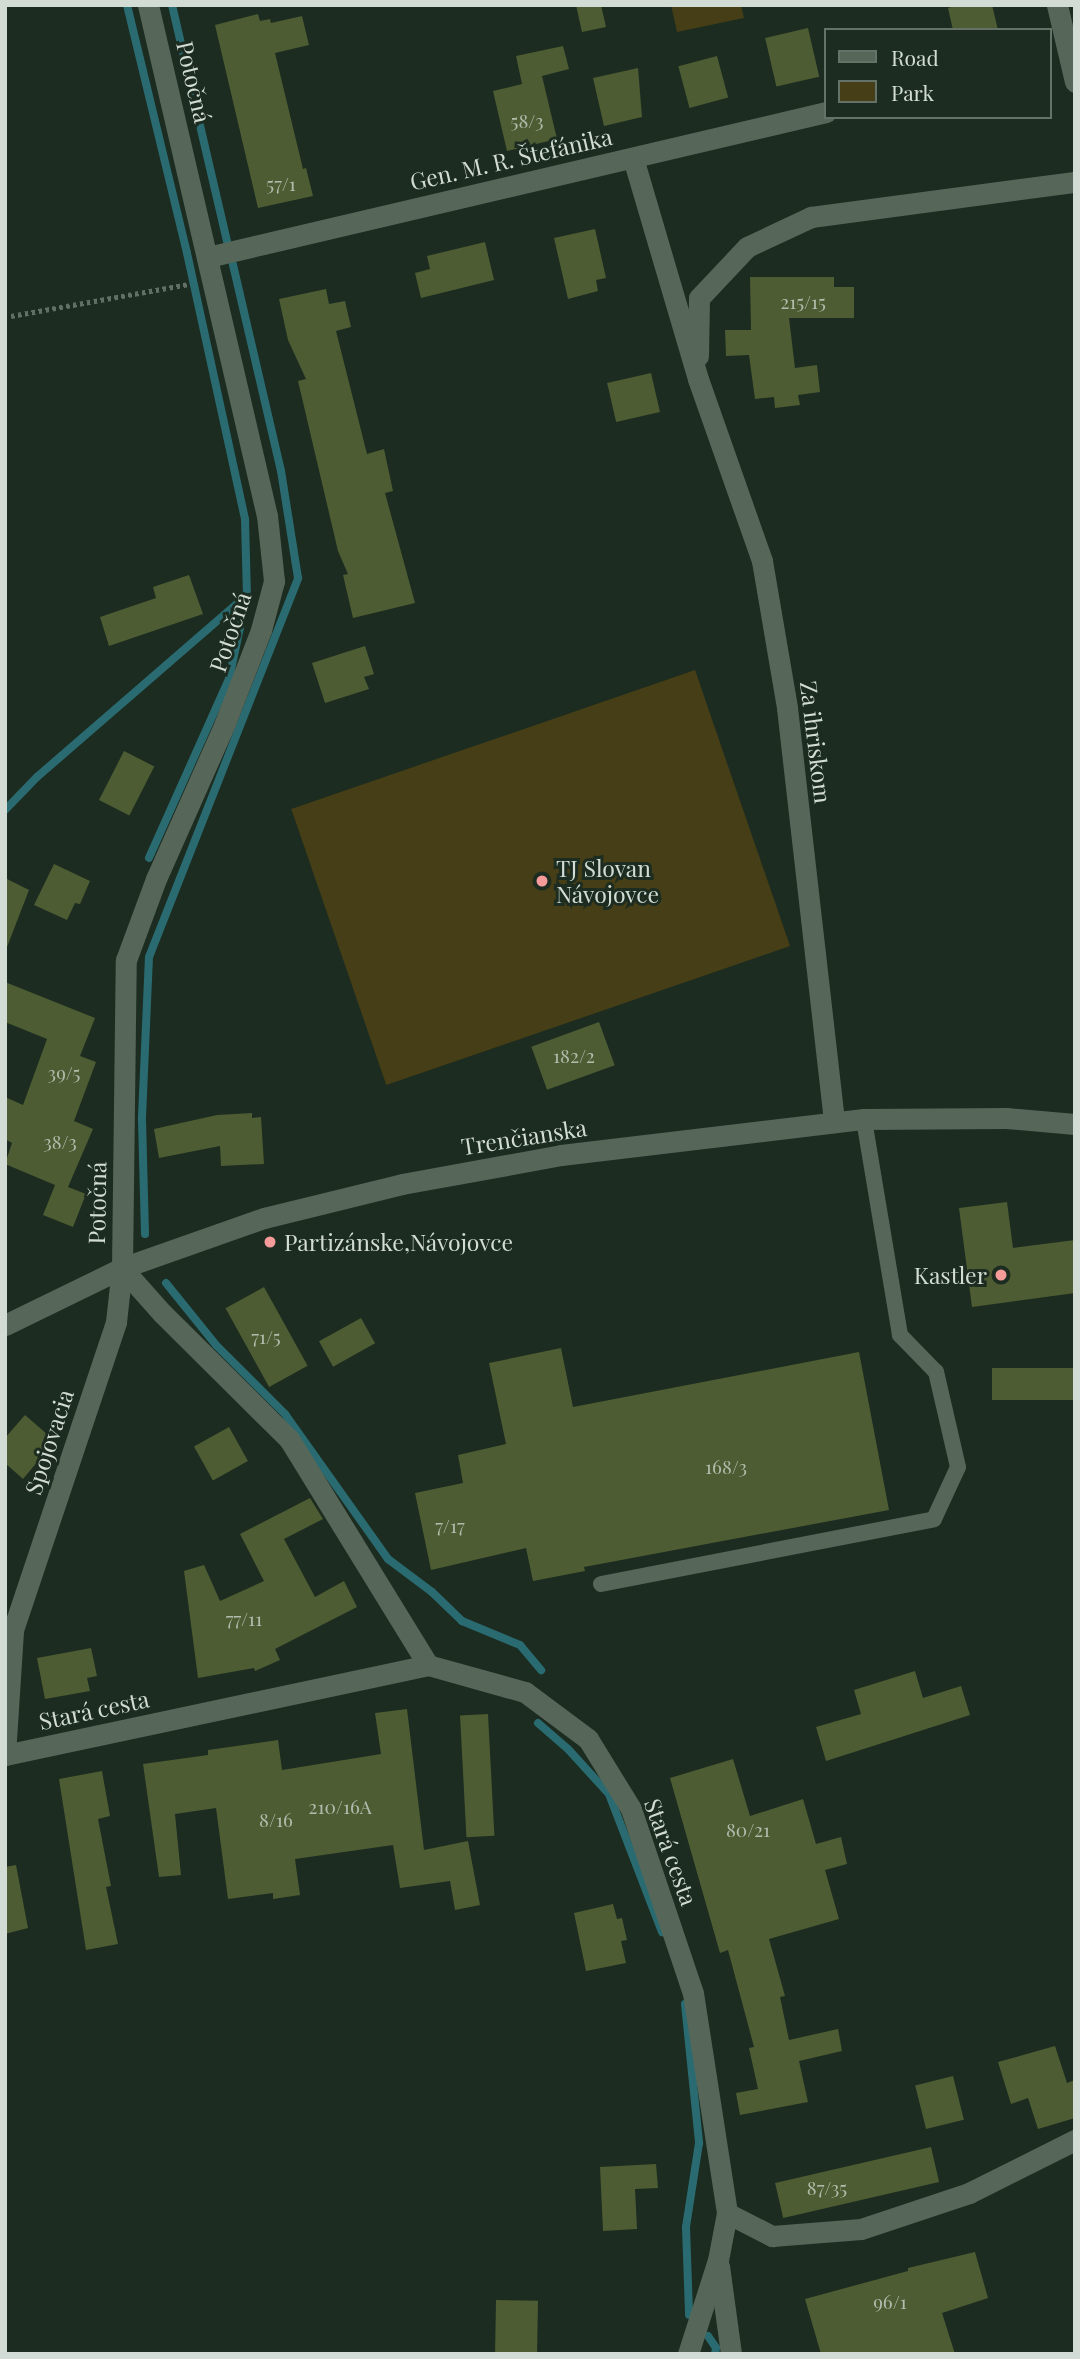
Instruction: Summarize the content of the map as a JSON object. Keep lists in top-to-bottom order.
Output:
{
  "streets": {
    "street": [
      "Potočná",
      "Gen. M. R. Štefánika",
      "Za ihriskom",
      "Trenčianska",
      "Spojovacia",
      "Stará cesta"
    ]
  },
  "crossings": [
    ["Potočná", "Gen. M. R. Štefánika"],
    ["Potočná", "Trenčianska"],
    ["Potočná", "Spojovacia"],
    ["Gen. M. R. Štefánika", "Za ihriskom"],
    ["Za ihriskom", "Trenčianska"],
    ["Trenčianska", "Spojovacia"],
    ["Spojovacia", "Stará cesta"]
  ],
  "places": ["TJ Slovan Návojovce", "Partizánske,Návojovce", "Kastler"],
  "house_numbers": [
    "58/3",
    "57/1",
    "215/15",
    "182/2",
    "39/5",
    "38/3",
    "71/5",
    "168/3",
    "7/17",
    "77/11",
    "210/16A",
    "8/16",
    "80/21",
    "87/35",
    "96/1"
  ],
  "legend": ["Road", "Park"]
}
